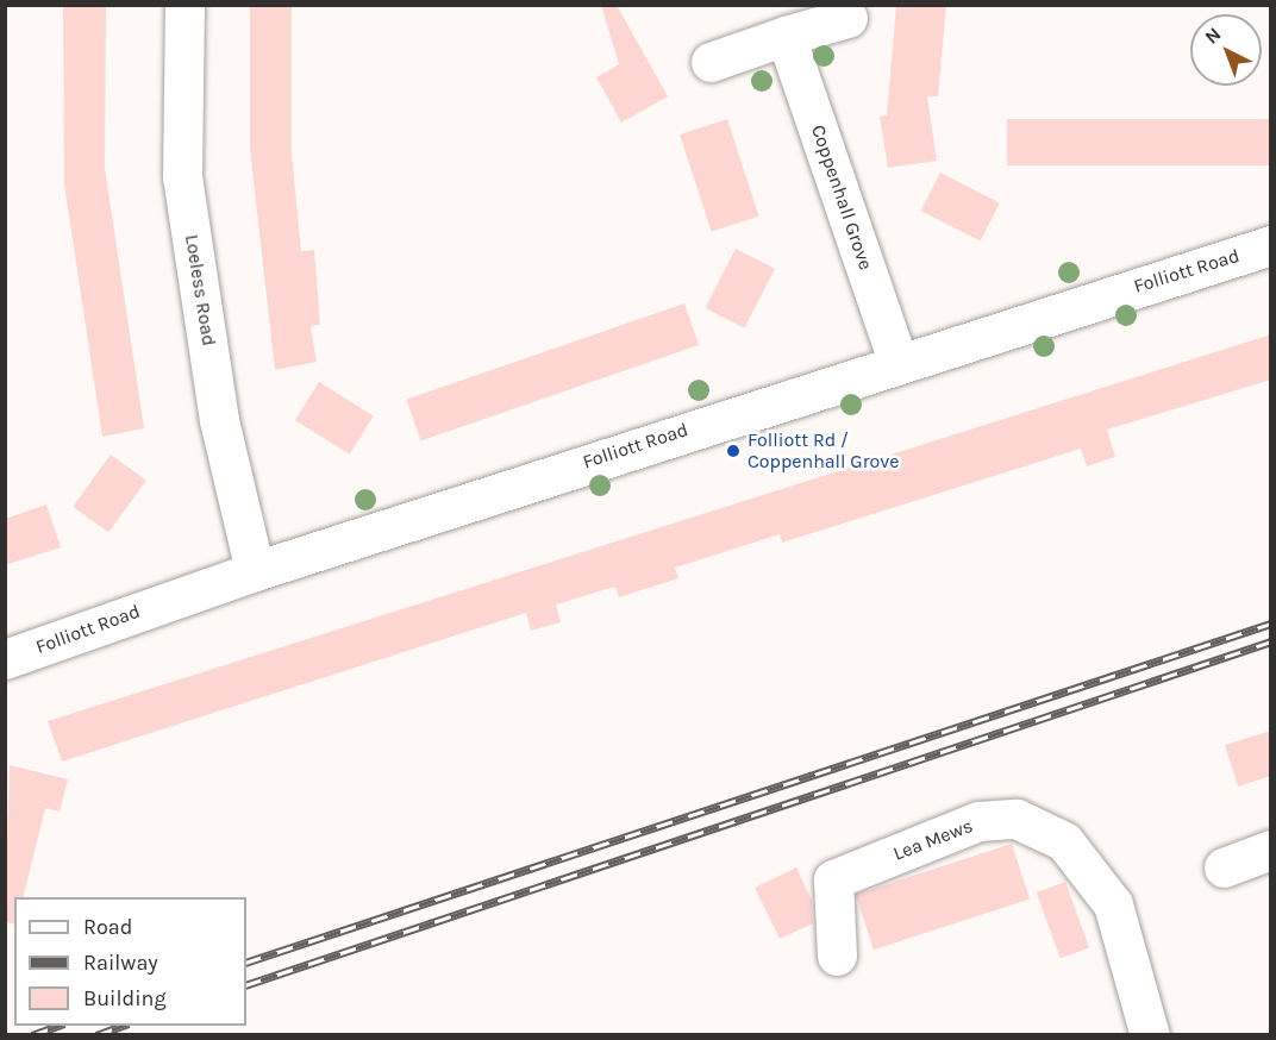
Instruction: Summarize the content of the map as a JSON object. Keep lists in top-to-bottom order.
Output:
{
  "streets": {
    "street": [
      "Coppenhall Grove",
      "Folliott Road",
      "Loeless Road",
      "Lea Mews"
    ]
  },
  "crossings": [
    ["Coppenhall Grove", "Folliott Road"],
    ["Folliott Road", "Loeless Road"]
  ],
  "places": ["Folliott Rd / Coppenhall Grove"],
  "legend": ["Road", "Railway", "Building"],
  "north": "top left"
}
